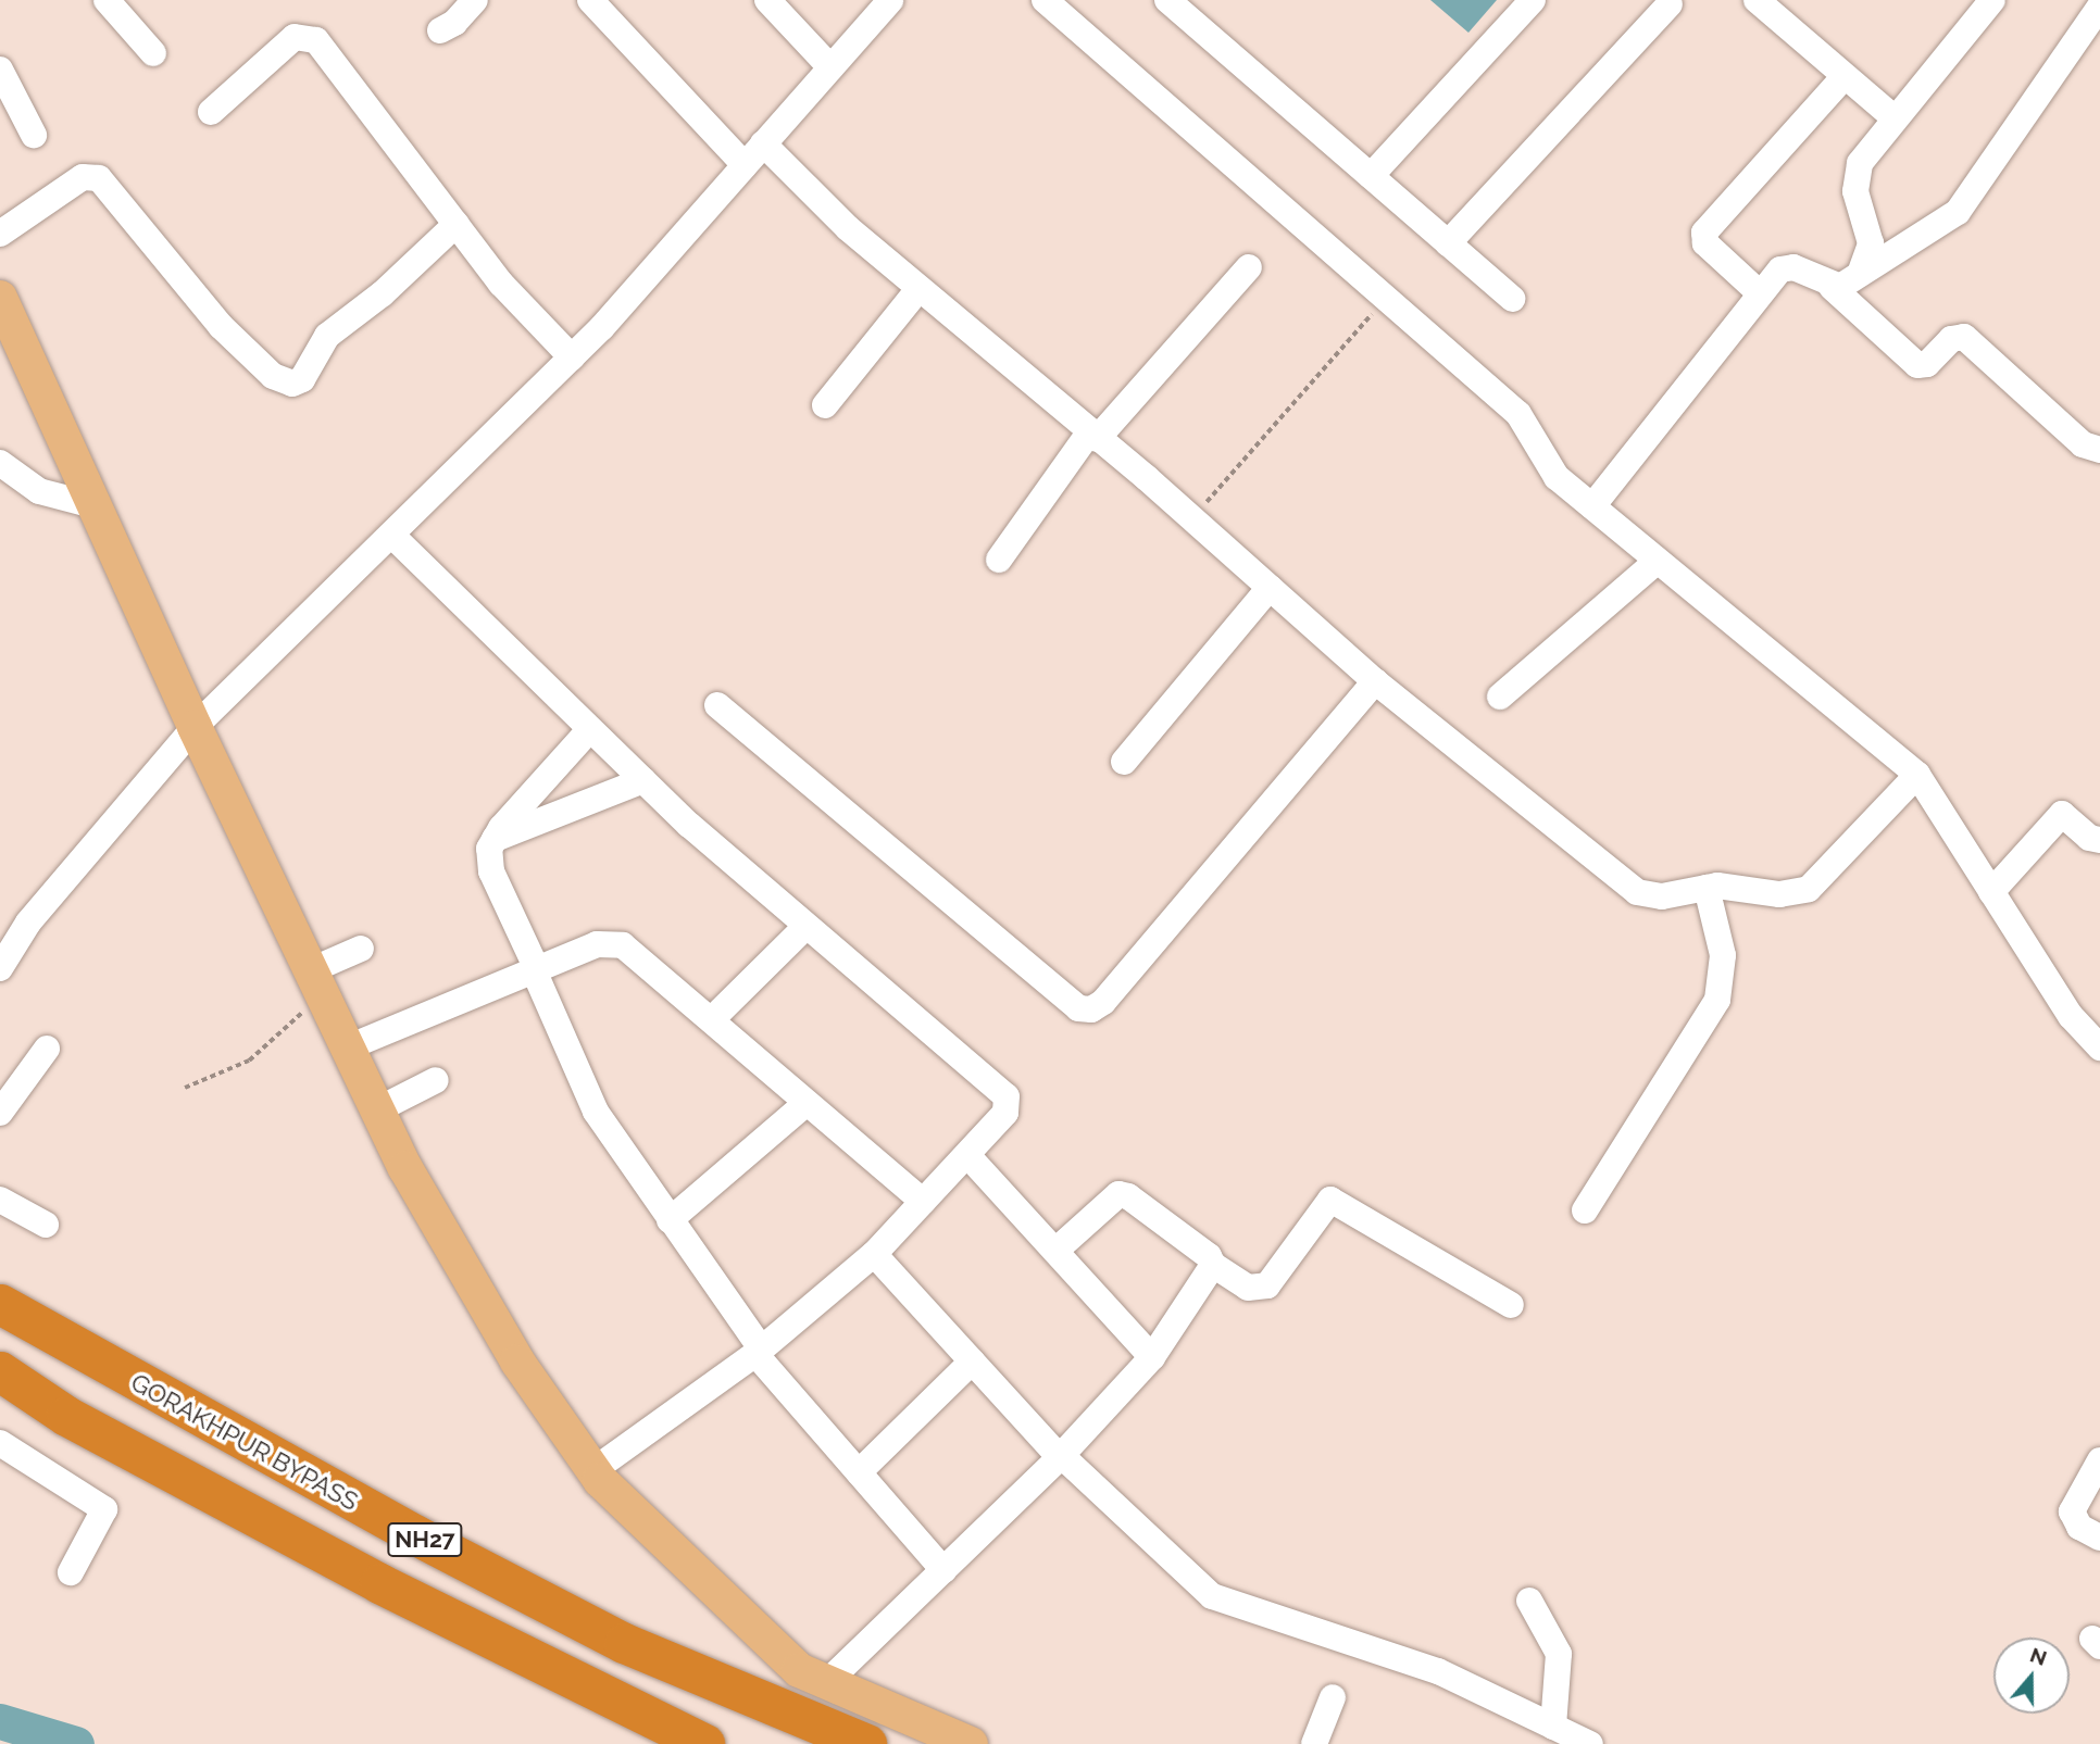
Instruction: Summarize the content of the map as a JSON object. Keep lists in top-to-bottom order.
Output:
{
  "streets": {
    "highway": ["GORAKHPUR BYPASS", "NH27"]
  },
  "north": "top"
}
